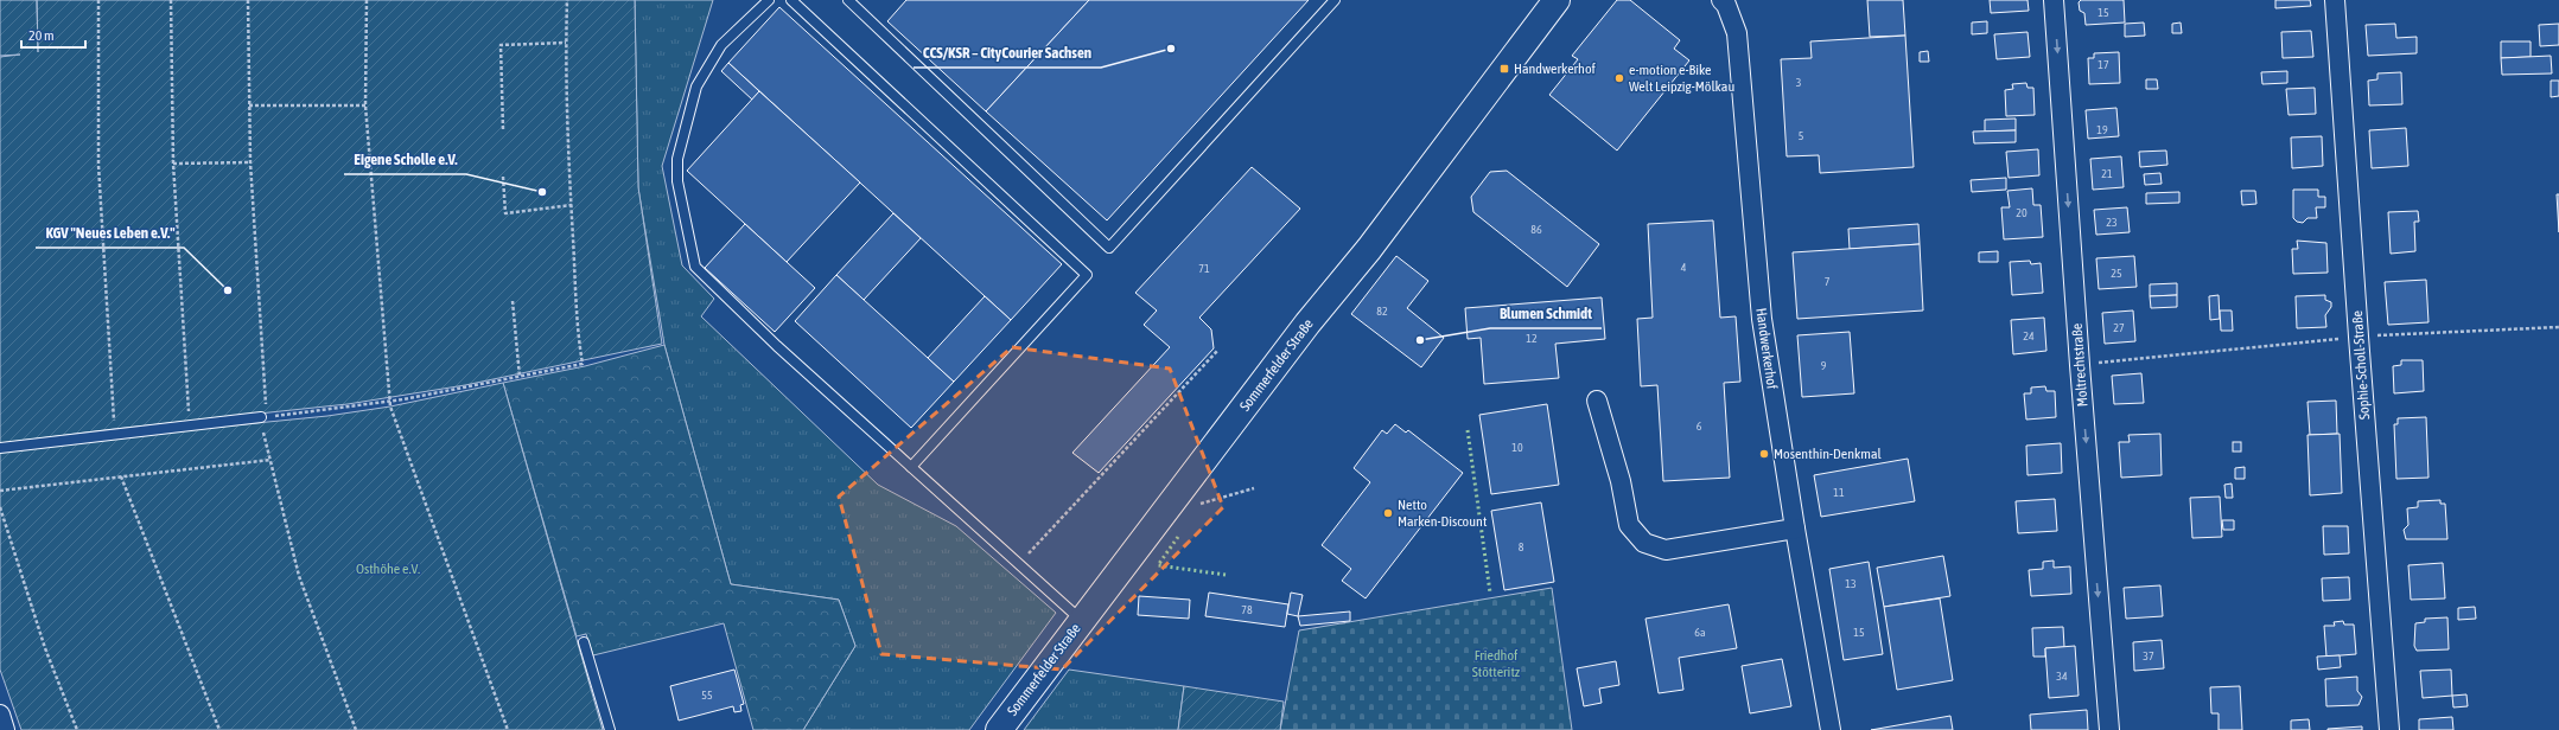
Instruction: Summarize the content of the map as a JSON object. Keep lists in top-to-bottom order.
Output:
{
  "streets": {
    "main road": ["Sommerfelder Straße"],
    "street": ["Handwerkerhof", "Moltrechtstraße", "Sophie-Scholl-Straße"]
  },
  "one_way": ["Moltrechtstraße"],
  "parks": ["Osthöhe e.V.", "Friedhof Stötteritz"],
  "places": {
    "other": [
      "CCS/KSR – CityCourier Sachsen",
      "e-motion e-Bike Welt Leipzig-Mölkau",
      "Eigene Scholle e.V.",
      "KGV \"Neues Leben e.V.\"",
      "Blumen Schmidt",
      "Mosenthin-Denkmal",
      "Netto Marken-Discount"
    ],
    "transit": ["Handwerkerhof"]
  },
  "house_numbers": [
    "15",
    "17",
    "3",
    "19",
    "5",
    "21",
    "20",
    "23",
    "86",
    "4",
    "71",
    "25",
    "7",
    "82",
    "27",
    "24",
    "12",
    "9",
    "6",
    "10",
    "11",
    "8",
    "13",
    "78",
    "6a",
    "15",
    "37",
    "34",
    "55"
  ],
  "scale_bar": "20 m"
}
